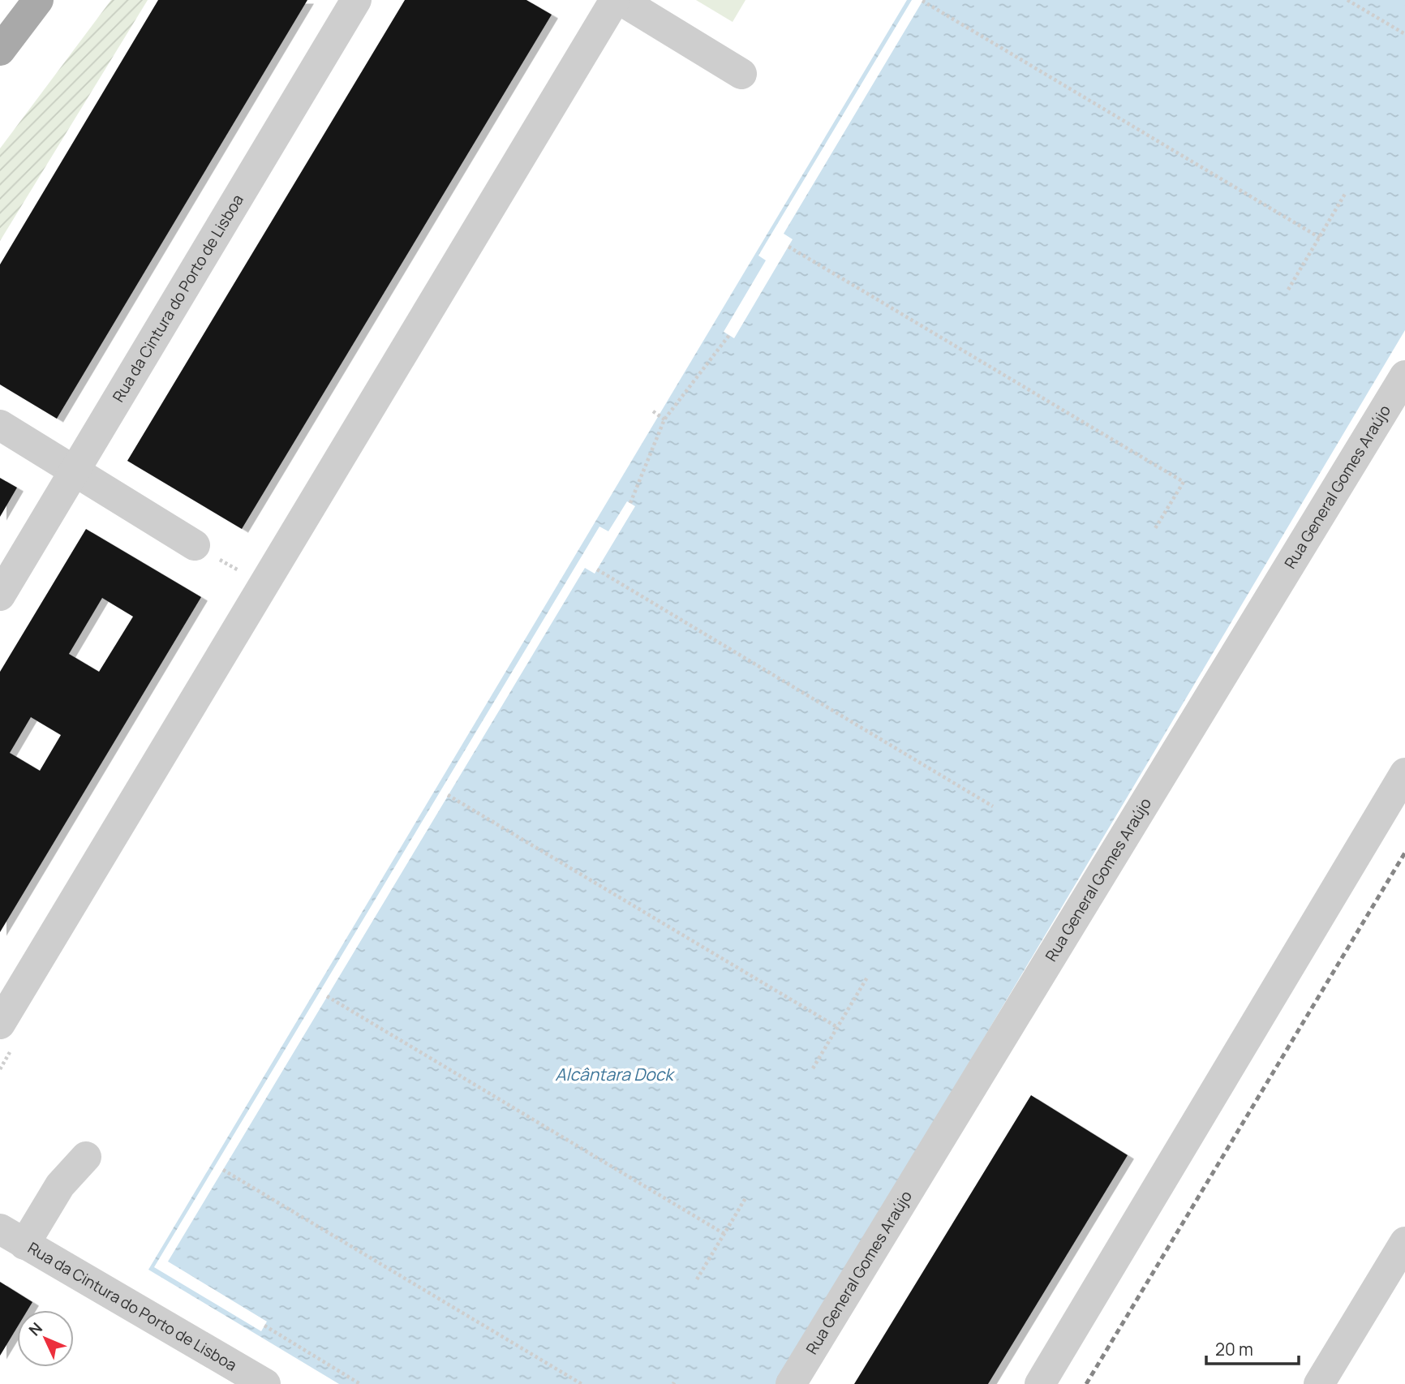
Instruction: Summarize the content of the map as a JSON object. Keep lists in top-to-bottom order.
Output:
{
  "streets": {
    "street": ["Rua da Cintura do Porto de Lisboa", "Rua General Gomes Araújo"]
  },
  "water": ["Alcântara Dock"],
  "scale_bar": "20 m",
  "north": "top left"
}
